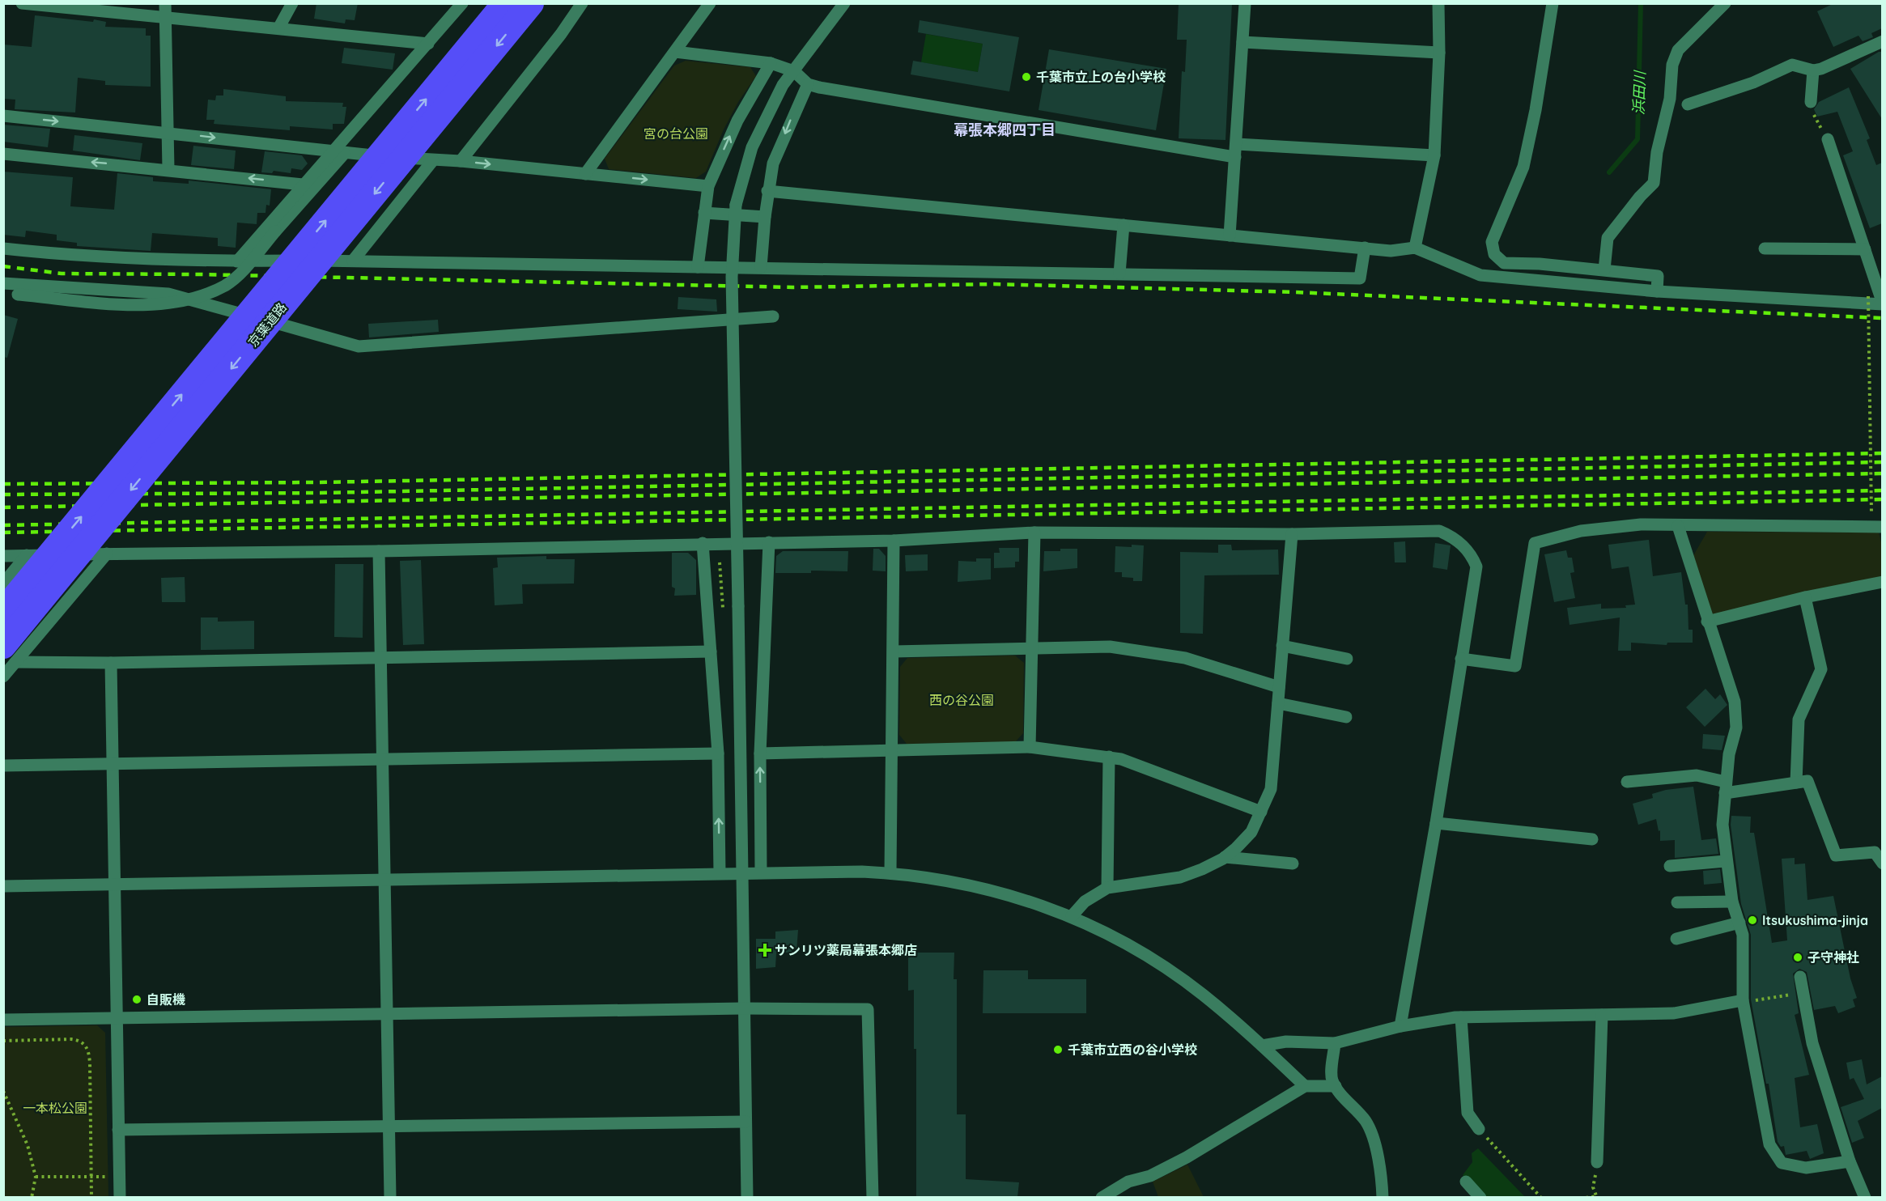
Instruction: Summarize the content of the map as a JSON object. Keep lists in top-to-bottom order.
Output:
{
  "streets": {
    "highway": ["京葉道路"]
  },
  "districts": ["幕張本郷四丁目"],
  "water": ["浜田川"],
  "parks": ["宮の台公園", "西の谷公園", "一本松公園"],
  "places": {
    "other": [
      "千葉市立上の台小学校",
      "Itsukushima-jinja",
      "子守神社",
      "自販機",
      "千葉市立西の谷小学校"
    ],
    "health": ["サンリツ薬局幕張本郷店"]
  }
}
